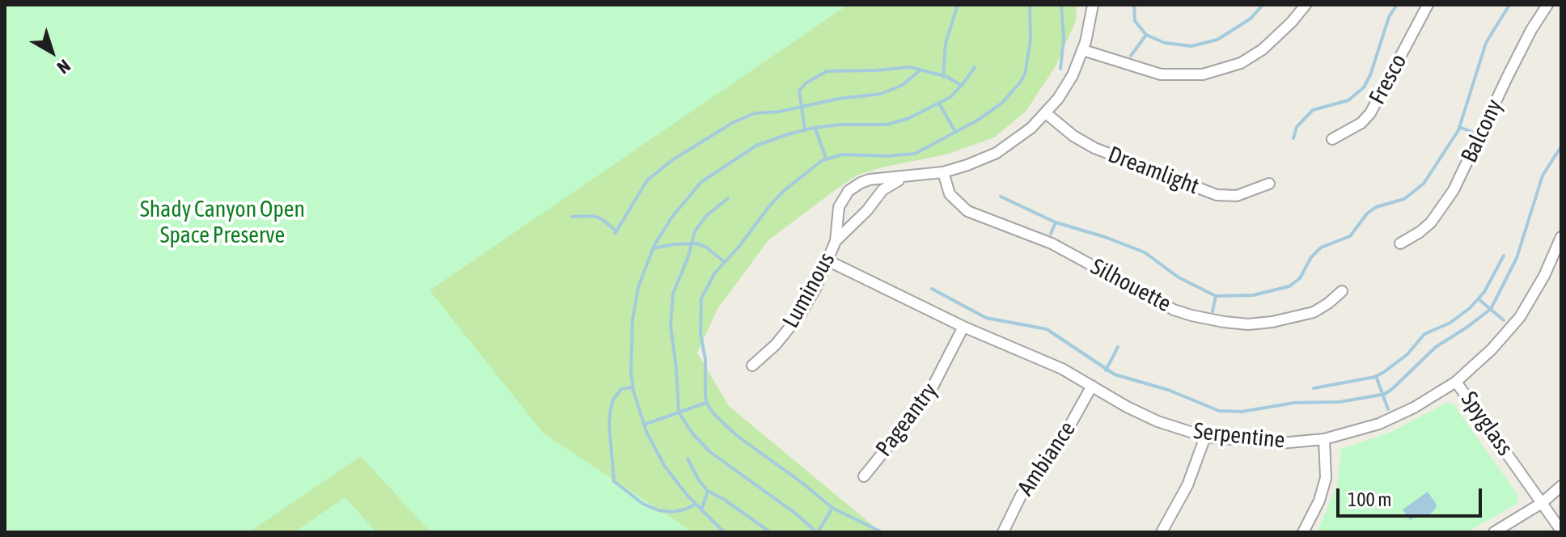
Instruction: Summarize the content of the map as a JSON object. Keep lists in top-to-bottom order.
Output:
{
  "streets": {
    "street": [
      "Fresco",
      "Balcony",
      "Dreamlight",
      "Silhouette",
      "Luminous",
      "Pageantry",
      "Spyglass",
      "Serpentine",
      "Ambiance"
    ]
  },
  "crossings": [
    ["Dreamlight", "Luminous"],
    ["Silhouette", "Luminous"],
    ["Luminous", "Serpentine"],
    ["Pageantry", "Serpentine"],
    ["Spyglass", "Serpentine"],
    ["Serpentine", "Ambiance"]
  ],
  "parks": ["Shady Canyon Open Space Preserve"],
  "scale_bar": "100 m",
  "north": "bottom right"
}
